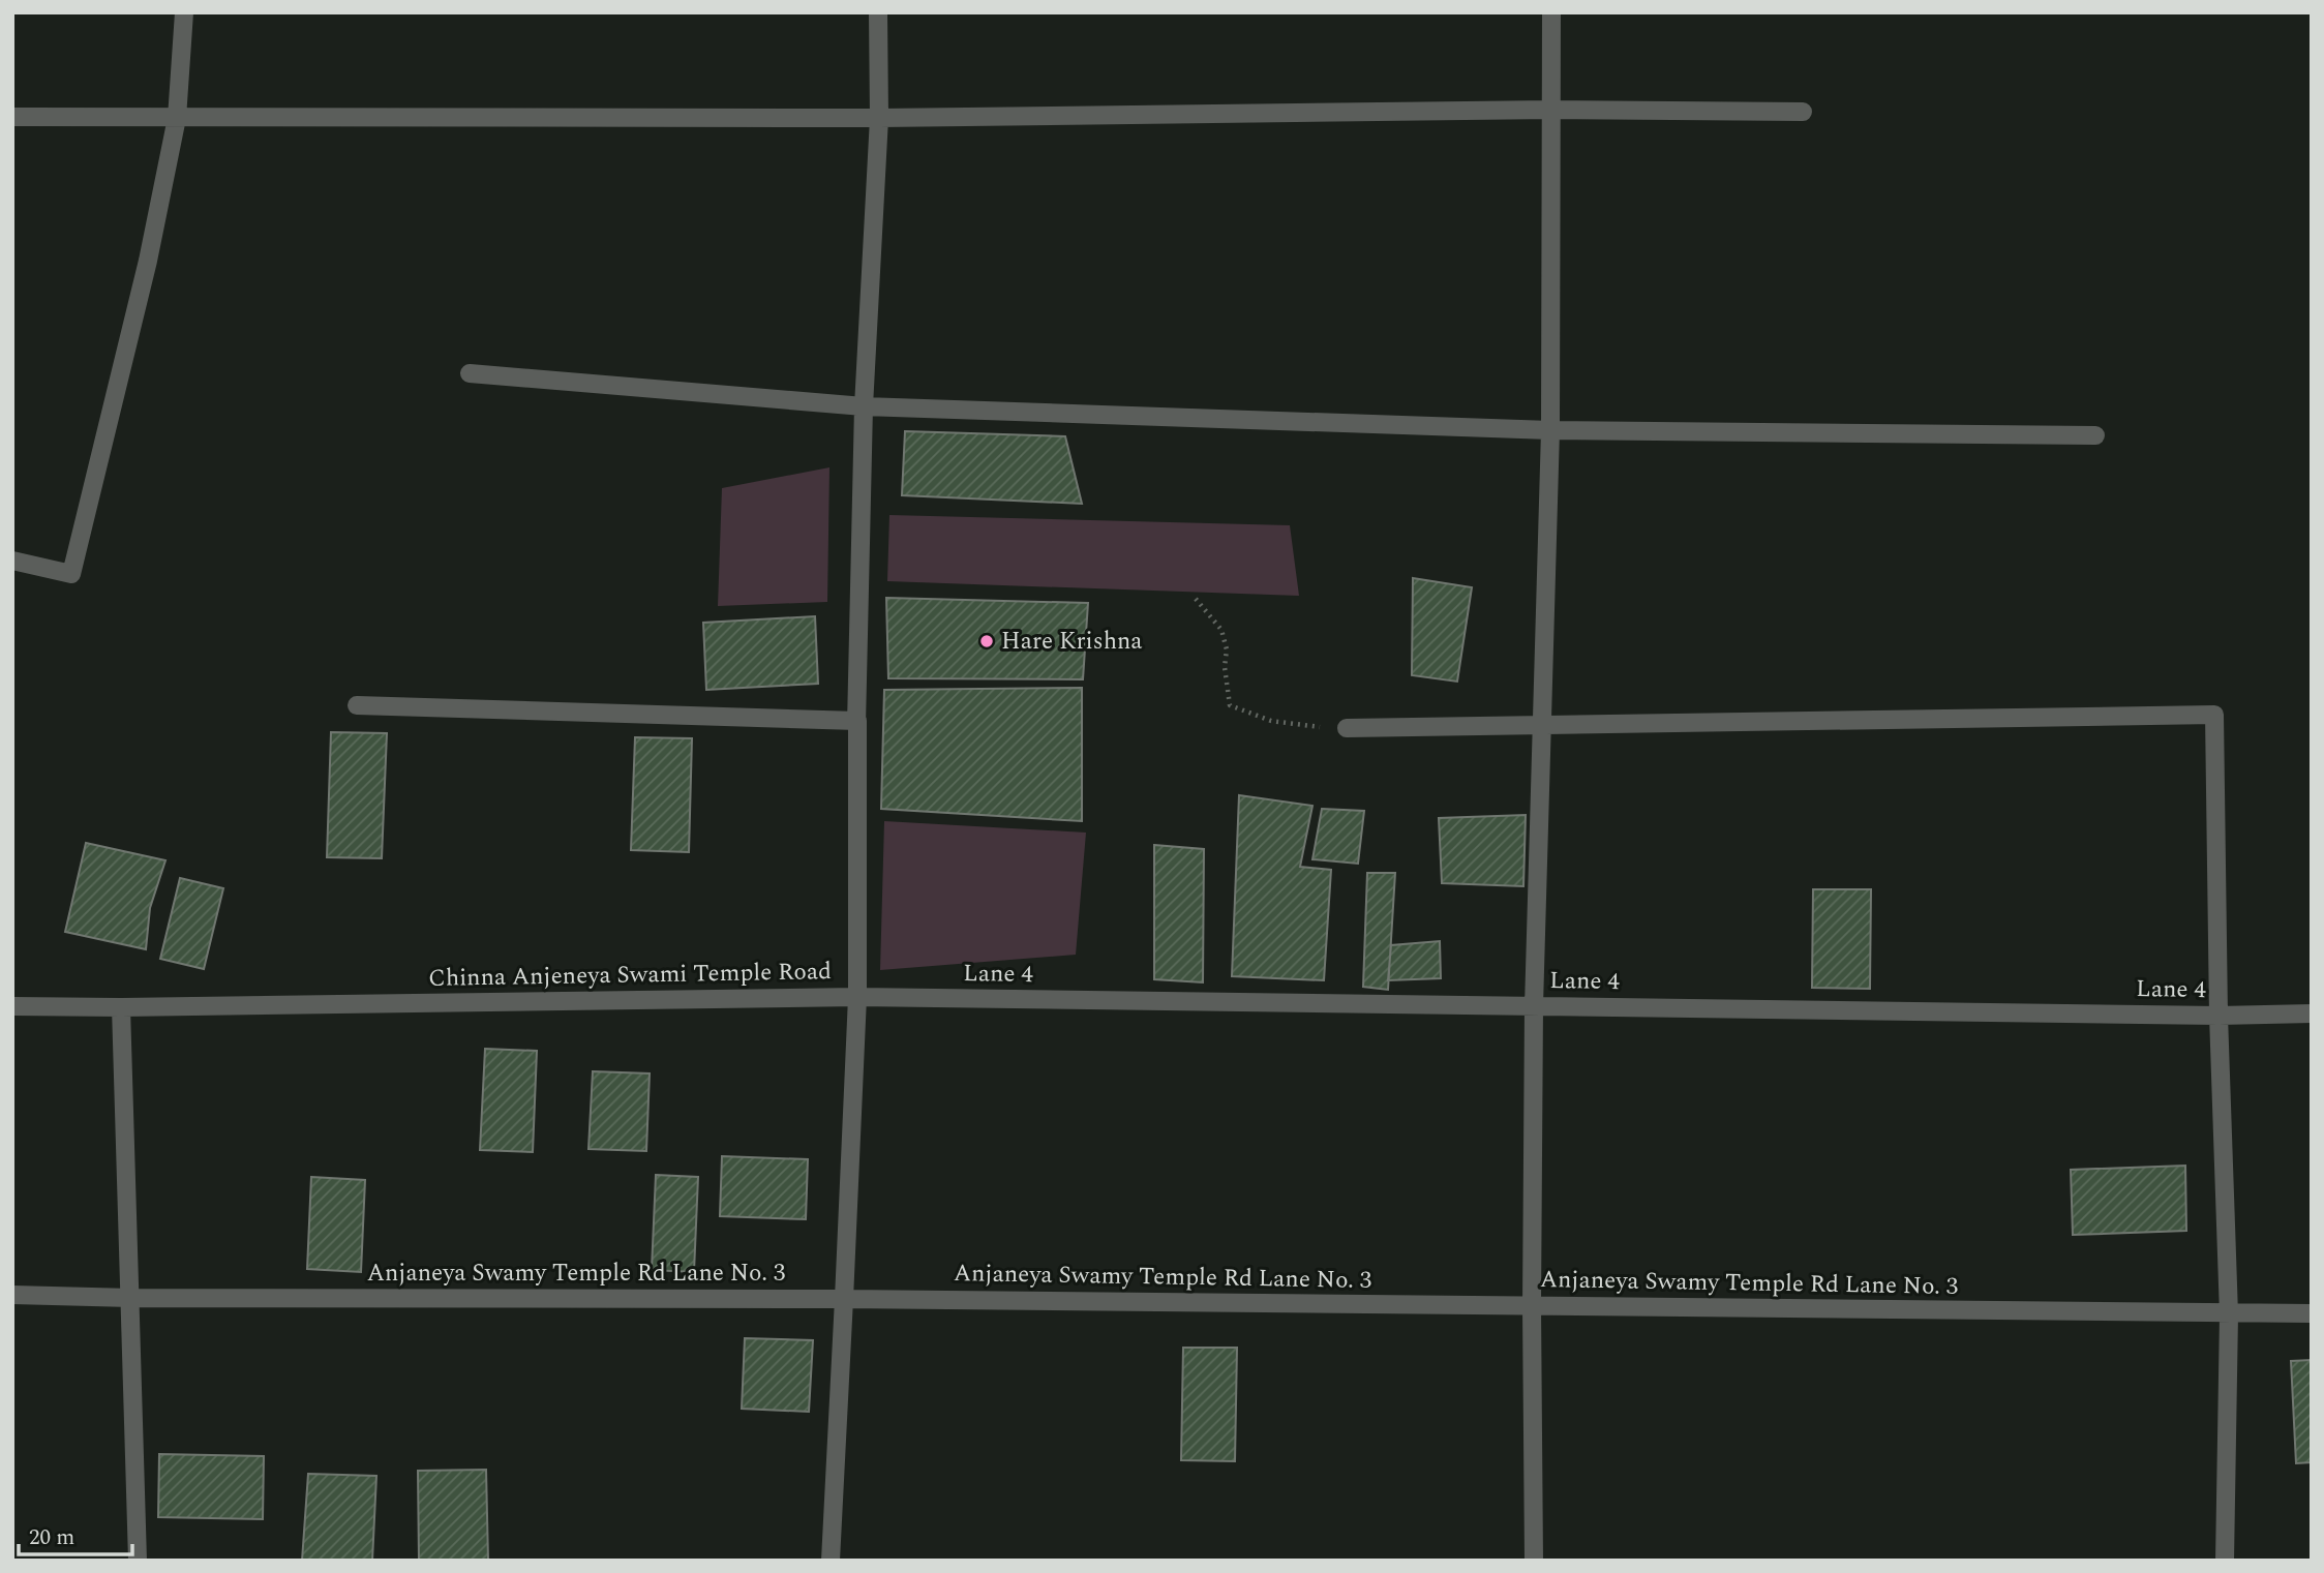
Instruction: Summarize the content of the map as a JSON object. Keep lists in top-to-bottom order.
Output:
{
  "streets": {
    "street": ["Lane 4", "Chinna Anjeneya Swami Temple Road", "Anjaneya Swamy Temple Rd Lane No. 3"]
  },
  "crossings": [
    ["Lane 4", "Chinna Anjeneya Swami Temple Road"],
    ["Chinna Anjeneya Swami Temple Road", "Anjaneya Swamy Temple Rd Lane No. 3"]
  ],
  "places": ["Hare Krishna"],
  "scale_bar": "20 m"
}
